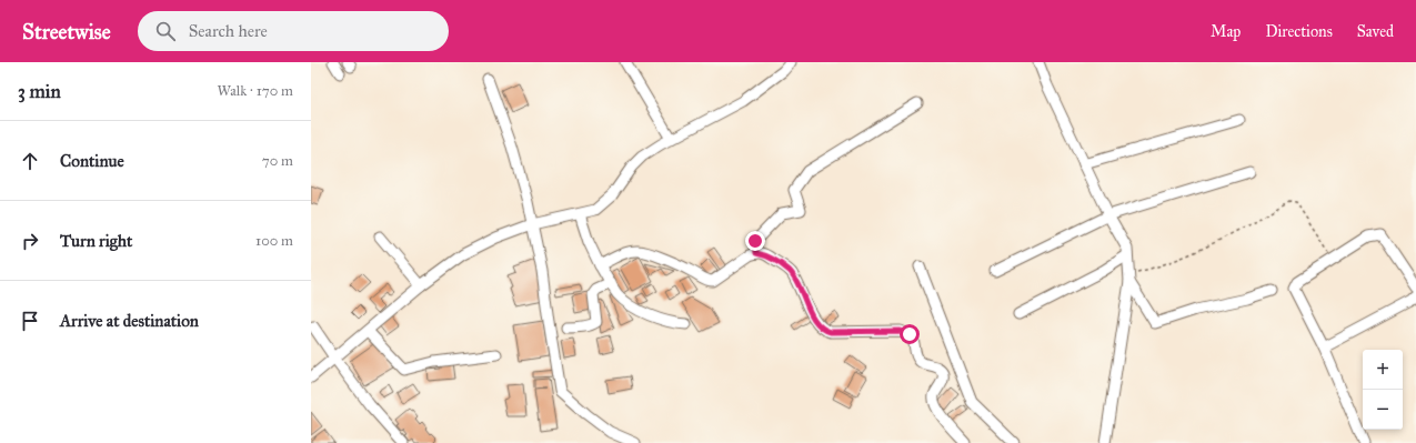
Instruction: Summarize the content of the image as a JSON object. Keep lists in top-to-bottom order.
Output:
{
  "page": {
    "header": "Streetwise",
    "search": "Search here",
    "nav": ["Map", "Directions", "Saved"],
    "heading": ["3 min", "Walk · 170 m"],
    "list": [
      ["Continue", "70 m"],
      ["Turn right", "100 m"],
      "Arrive at destination"
    ],
    "map_buttons": ["+", "−"]
  }
}
